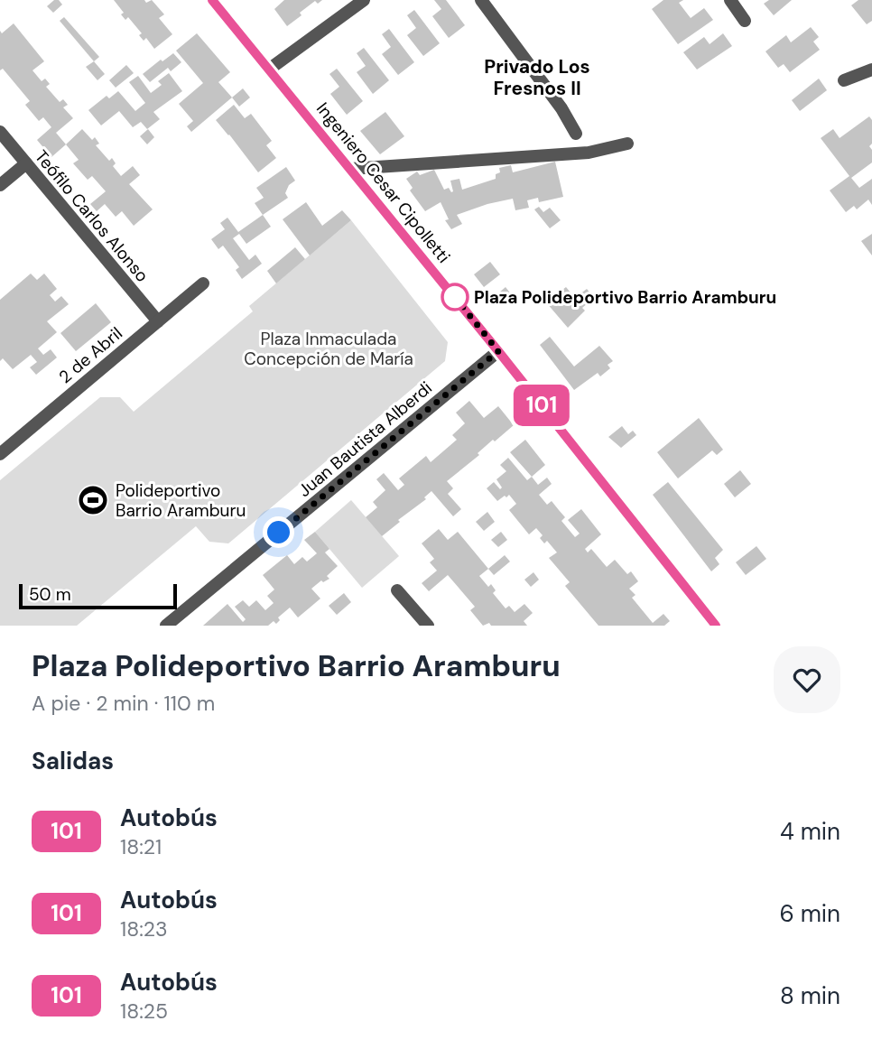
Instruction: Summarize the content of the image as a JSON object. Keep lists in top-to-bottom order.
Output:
{
  "streets": {
    "main road": ["Ingeniero Cesar Cipolletti"],
    "street": ["Teófilo Carlos Alonso", "2 de Abril", "Juan Bautista Alberdi"]
  },
  "crossings": [
    ["Ingeniero Cesar Cipolletti", "Juan Bautista Alberdi"],
    ["Teófilo Carlos Alonso", "2 de Abril"]
  ],
  "districts": ["Privado Los Fresnos II"],
  "parks": ["Plaza Inmaculada Concepción de María"],
  "places": {
    "other": ["Plaza Polideportivo Barrio Aramburu"],
    "sports": ["Polideportivo Barrio Aramburu"]
  },
  "lines": ["bus line 101"],
  "scale_bar": "50 m",
  "page": {
    "on_map": "101",
    "scale": "50 m",
    "heading": [
      ["Plaza Polideportivo Barrio Aramburu", "A pie · 2 min · 110 m"],
      "Salidas"
    ],
    "list": [
      {
        "mark": "101",
        "name": "Autobús",
        "note": "18:21",
        "value": "4 min"
      },
      {
        "mark": "101",
        "name": "Autobús",
        "note": "18:23",
        "value": "6 min"
      },
      {
        "mark": "101",
        "name": "Autobús",
        "note": "18:25",
        "value": "8 min"
      }
    ]
  }
}
